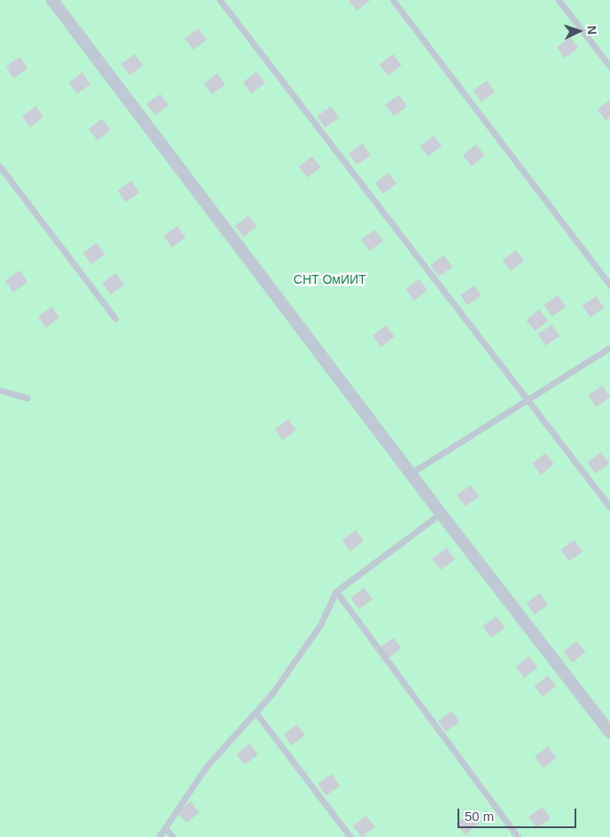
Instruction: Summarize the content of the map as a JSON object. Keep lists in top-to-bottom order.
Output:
{
  "parks": ["СНТ ОмИИТ"],
  "scale_bar": "50 m",
  "north": "right"
}
